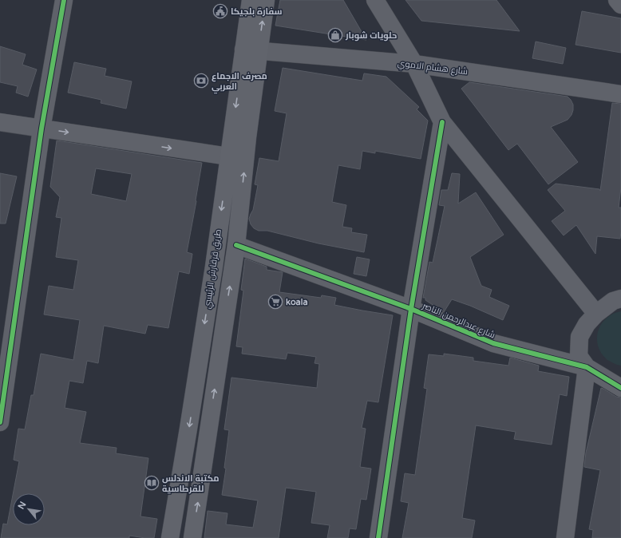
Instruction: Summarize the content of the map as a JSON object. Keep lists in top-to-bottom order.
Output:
{
  "streets": {
    "main road": ["طريق قرقارش الرئيسي"],
    "street": ["شارع هشام الاموي", "شارع عبدالرحمن الناصر"]
  },
  "crossings": [
    ["شارع هشام الاموي", "طريق قرقارش الرئيسي"],
    ["طريق قرقارش الرئيسي", "شارع عبدالرحمن الناصر"]
  ],
  "places": {
    "public building": ["سفارة بلجيكا"],
    "shop": ["حلويات شوبار"],
    "bank": ["مصرف الاجماع العربي"],
    "supermarket": ["koala"],
    "library": ["مكتبة الاندلس للقرطاسية"]
  },
  "north": "top left"
}
